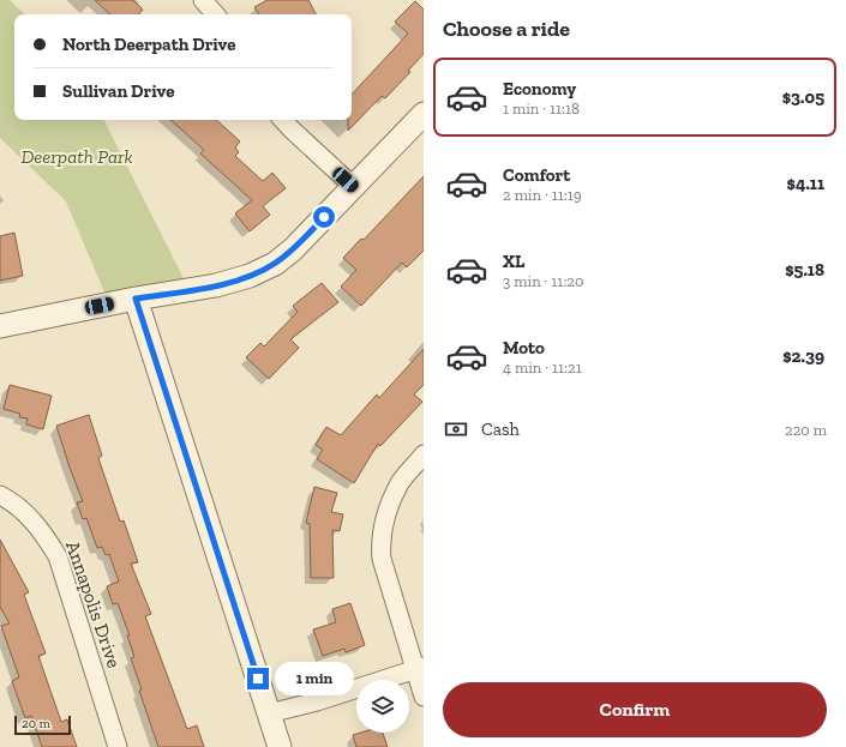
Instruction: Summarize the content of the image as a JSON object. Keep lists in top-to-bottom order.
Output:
{
  "streets": {
    "street": ["Annapolis Drive"]
  },
  "parks": ["Deerpath Park"],
  "scale_bar": "20 m",
  "page": {
    "heading": "Choose a ride",
    "banner": ["North Deerpath Drive", "Sullivan Drive"],
    "list": [
      {
        "name": "Economy",
        "note": "1 min · 11:18",
        "value": "$3.05"
      },
      {
        "name": "Comfort",
        "note": "2 min · 11:19",
        "value": "$4.11"
      },
      {
        "name": "XL",
        "note": "3 min · 11:20",
        "value": "$5.18"
      },
      {
        "name": "Moto",
        "note": "4 min · 11:21",
        "value": "$2.39"
      }
    ],
    "pay": ["Cash", "220 m"],
    "bubble": "1 min",
    "buttons": "Confirm",
    "scale": "20 m"
  }
}
